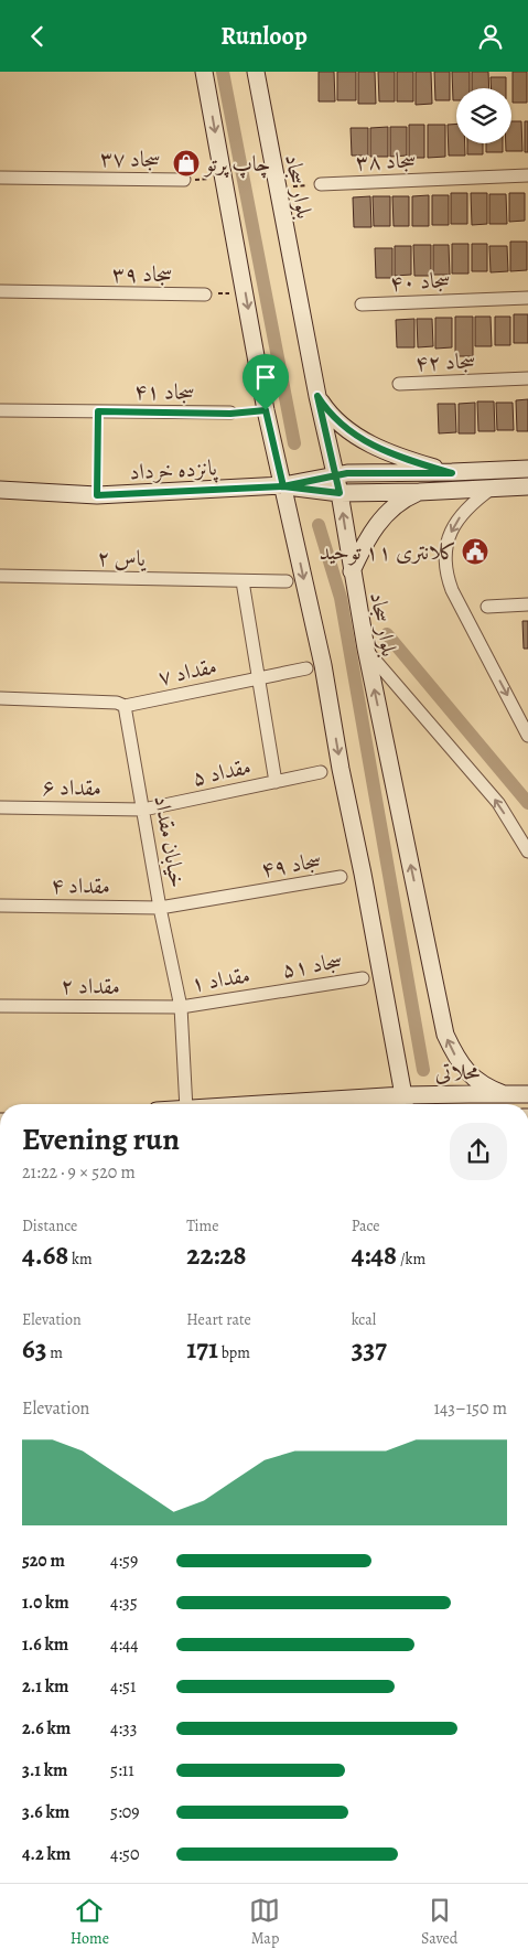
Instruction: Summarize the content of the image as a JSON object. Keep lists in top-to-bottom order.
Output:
{
  "streets": {
    "main road": ["بلوار سجاد", "پانزده خرداد", "محلاتی"],
    "street": [
      "سجاد ۳۷",
      "سجاد ۳۸",
      "سجاد ۳۹",
      "سجاد ۴۰",
      "سجاد ۴۲",
      "سجاد ۴۱",
      "یاس ۲",
      "مقداد ۷",
      "مقداد ۵",
      "مقداد ۶",
      "خیابان مقداد",
      "سجاد ۴۹",
      "مقداد ۴",
      "سجاد ۵۱",
      "مقداد ۱",
      "مقداد ۲"
    ]
  },
  "crossings": [
    ["بلوار سجاد", "پانزده خرداد"],
    ["بلوار سجاد", "محلاتی"],
    ["مقداد ۷", "خیابان مقداد"],
    ["مقداد ۵", "مقداد ۶"],
    ["مقداد ۵", "خیابان مقداد"],
    ["مقداد ۶", "خیابان مقداد"],
    ["خیابان مقداد", "سجاد ۴۹"],
    ["خیابان مقداد", "مقداد ۴"],
    ["خیابان مقداد", "مقداد ۱"],
    ["خیابان مقداد", "مقداد ۲"],
    ["سجاد ۴۹", "مقداد ۴"],
    ["سجاد ۵۱", "مقداد ۱"],
    ["مقداد ۱", "مقداد ۲"]
  ],
  "places": {
    "shop": ["چاپ پرتو"],
    "public building": ["کلانتری ۱۱ توحید"]
  },
  "page": {
    "header": "Runloop",
    "heading": ["Evening run", "21:22 · 9 × 520 m"],
    "stats": [
      ["Distance", "4.68 km"],
      ["Time", "22:28"],
      ["Pace", "4:48 /km"],
      ["Elevation", "63 m"],
      ["Heart rate", "171 bpm"],
      ["kcal", "337"]
    ],
    "chart": ["Elevation", "143–150 m"],
    "list": [
      {
        "name": "520 m",
        "note": "4:59"
      },
      {
        "name": "1.0 km",
        "note": "4:35"
      },
      {
        "name": "1.6 km",
        "note": "4:44"
      },
      {
        "name": "2.1 km",
        "note": "4:51"
      },
      {
        "name": "2.6 km",
        "note": "4:33"
      },
      {
        "name": "3.1 km",
        "note": "5:11"
      },
      {
        "name": "3.6 km",
        "note": "5:09"
      },
      {
        "name": "4.2 km",
        "note": "4:50"
      }
    ],
    "tabs": ["Home", "Map", "Saved"]
  }
}
